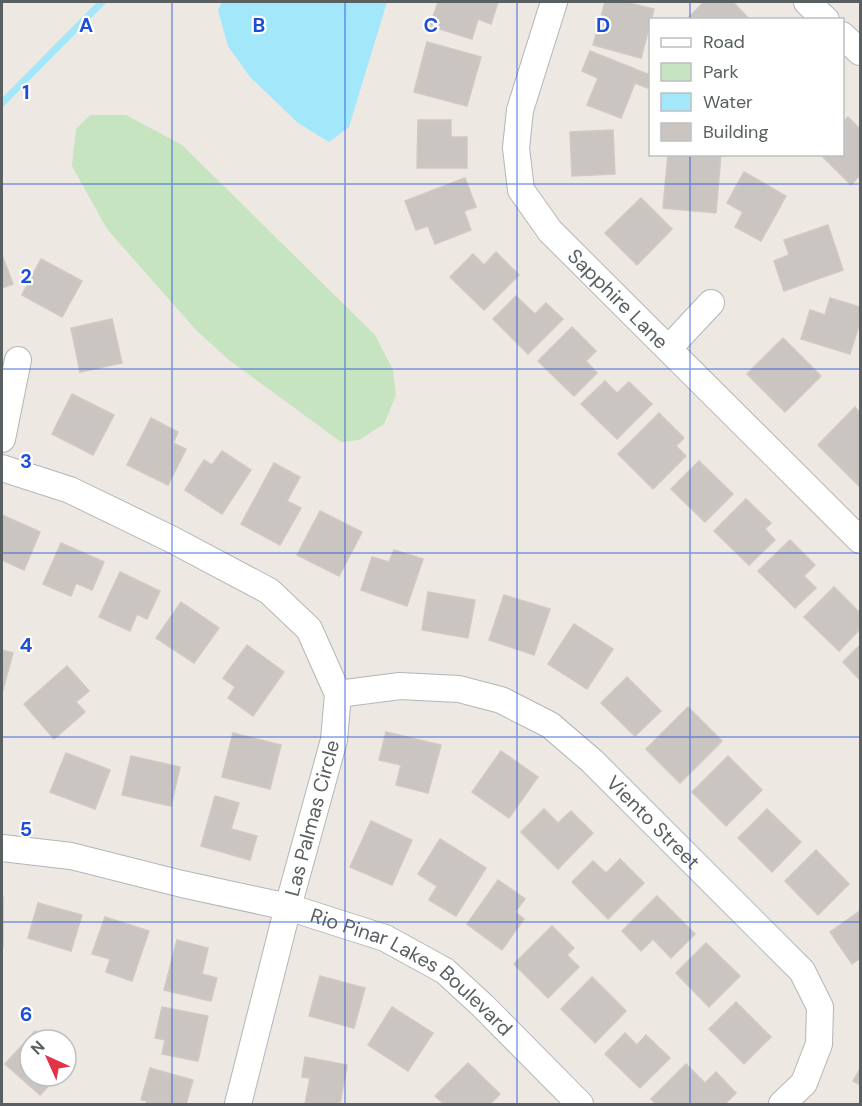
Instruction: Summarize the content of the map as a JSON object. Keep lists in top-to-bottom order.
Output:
{
  "streets": {
    "street": [
      "Sapphire Lane",
      "Las Palmas Circle",
      "Viento Street",
      "Rio Pinar Lakes Boulevard"
    ]
  },
  "crossings": [
    ["Las Palmas Circle", "Viento Street"],
    ["Las Palmas Circle", "Rio Pinar Lakes Boulevard"]
  ],
  "legend": [
    "Road",
    "Park",
    "Water",
    "Building"
  ],
  "north": "top left",
  "grid": {
    "columns": [
      "A",
      "B",
      "C",
      "D"
    ],
    "rows": [
      "1",
      "2",
      "3",
      "4",
      "5",
      "6"
    ]
  }
}
